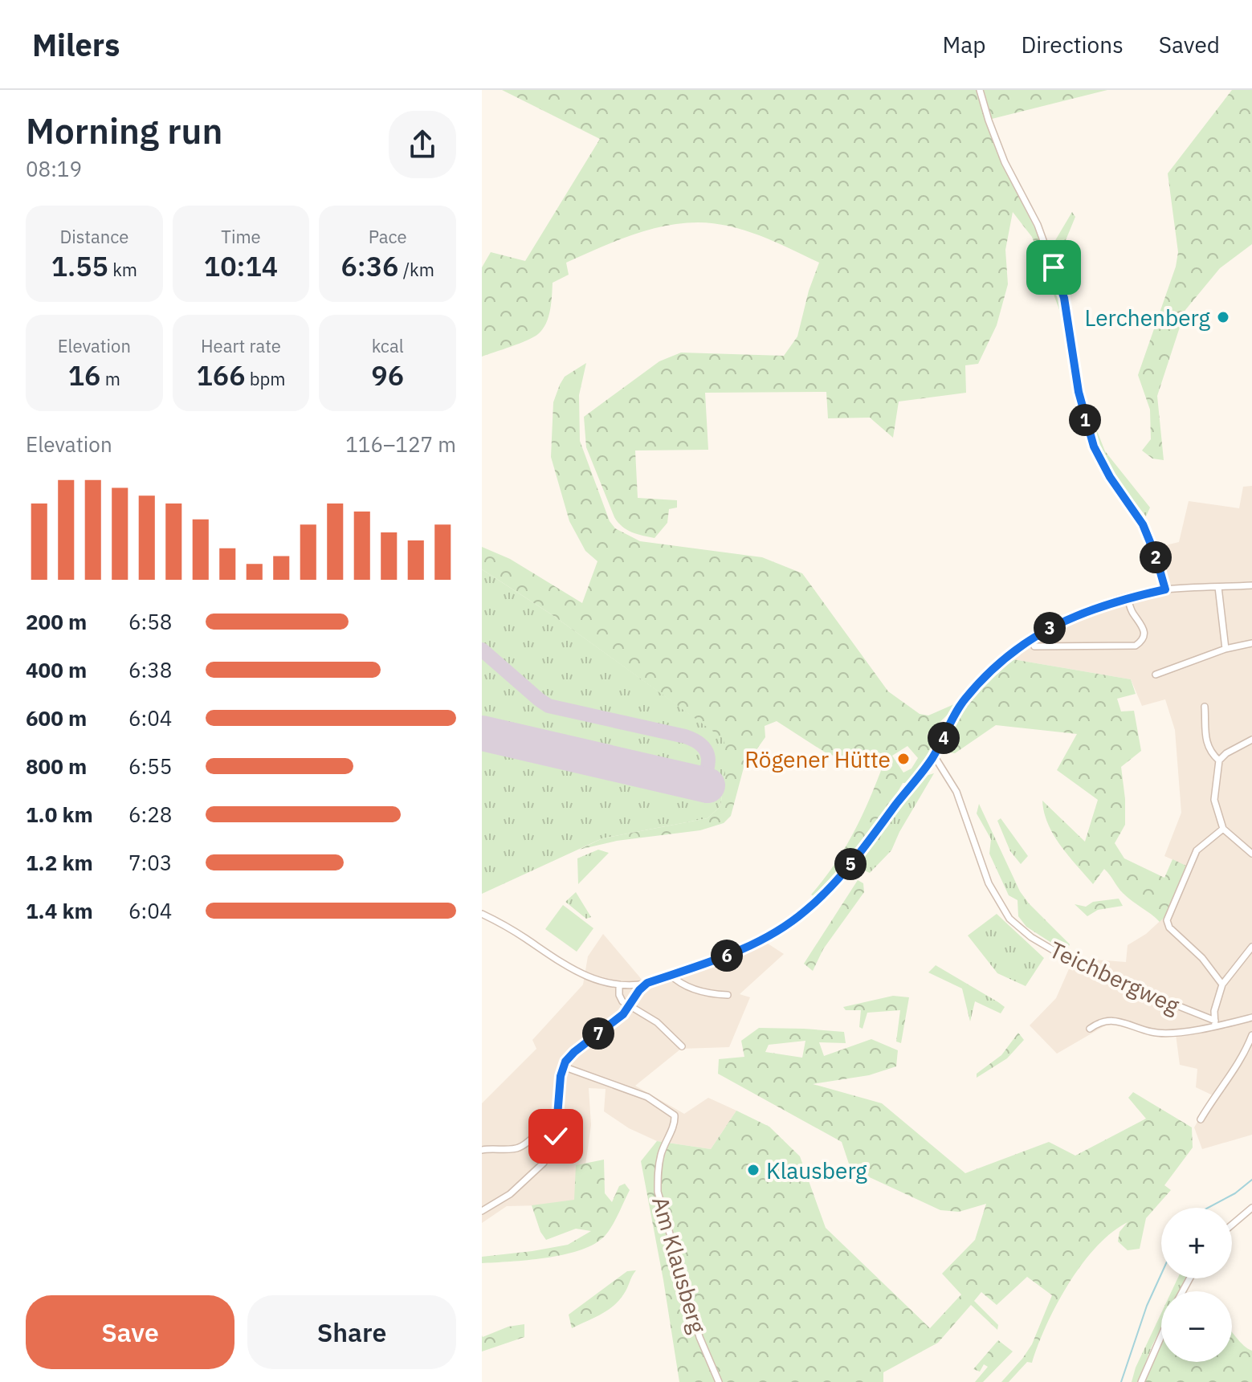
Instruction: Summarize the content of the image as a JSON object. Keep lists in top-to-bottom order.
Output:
{
  "streets": {
    "street": ["Teichbergweg", "Am Klausberg"]
  },
  "places": ["Lerchenberg", "Rögener Hütte", "Klausberg"],
  "page": {
    "header": "Milers",
    "nav": ["Map", "Directions", "Saved"],
    "heading": ["Morning run", "08:19"],
    "stats": [
      ["Distance", "1.55 km"],
      ["Time", "10:14"],
      ["Pace", "6:36 /km"],
      ["Elevation", "16 m"],
      ["Heart rate", "166 bpm"],
      ["kcal", "96"]
    ],
    "pins": [
      "1",
      "2",
      "3",
      "4",
      "5",
      "6",
      "7"
    ],
    "chart": ["Elevation", "116–127 m"],
    "list": [
      {
        "name": "200 m",
        "note": "6:58"
      },
      {
        "name": "400 m",
        "note": "6:38"
      },
      {
        "name": "600 m",
        "note": "6:04"
      },
      {
        "name": "800 m",
        "note": "6:55"
      },
      {
        "name": "1.0 km",
        "note": "6:28"
      },
      {
        "name": "1.2 km",
        "note": "7:03"
      },
      {
        "name": "1.4 km",
        "note": "6:04"
      }
    ],
    "map_buttons": ["+", "−"],
    "buttons": ["Save", "Share"]
  }
}
